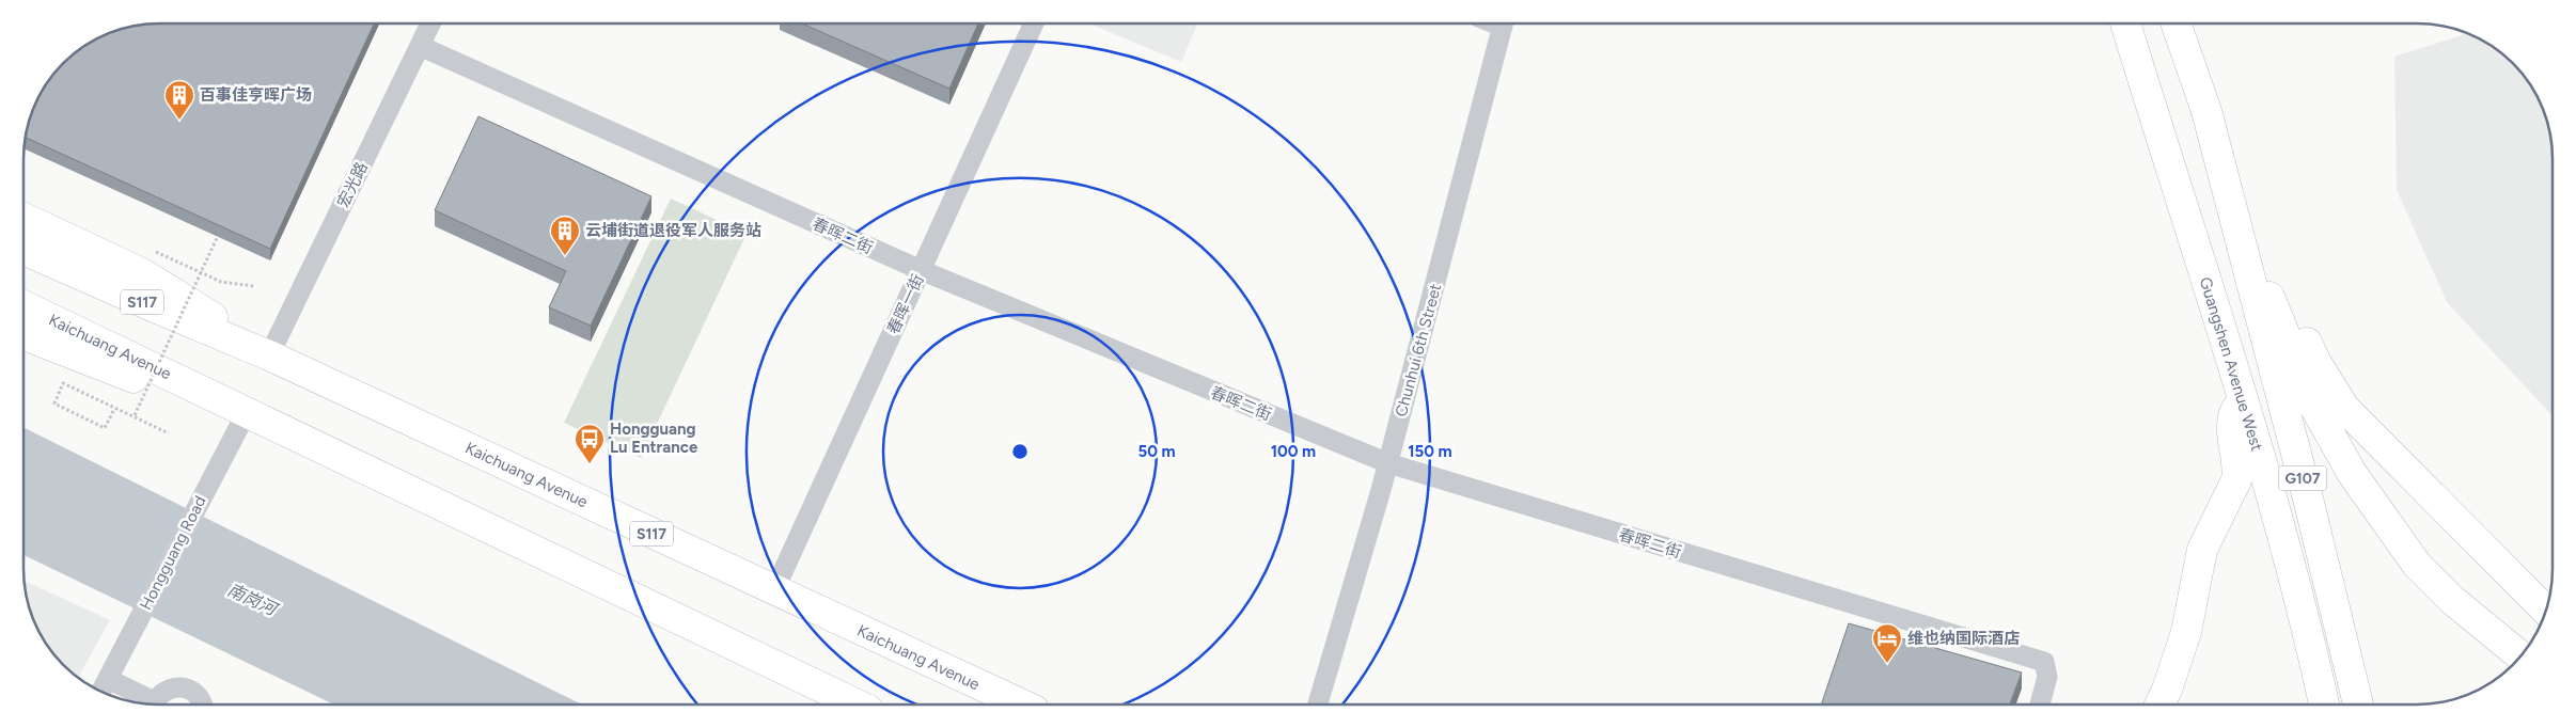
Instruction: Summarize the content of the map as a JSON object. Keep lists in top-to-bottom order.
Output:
{
  "streets": {
    "main road": [
      "S117",
      "Kaichuang Avenue",
      "Guangshen Avenue West",
      "G107"
    ],
    "street": [
      "宏光路",
      "春晖二街",
      "春晖一街",
      "Chunhui 6th Street",
      "Hongguang Road"
    ]
  },
  "crossings": [
    ["宏光路", "春晖二街"],
    ["宏光路", "Kaichuang Avenue"],
    ["春晖二街", "春晖一街"],
    ["春晖二街", "Chunhui 6th Street"],
    ["春晖一街", "Kaichuang Avenue"],
    ["Kaichuang Avenue", "Hongguang Road"]
  ],
  "water": ["南岗河"],
  "places": {
    "building": ["百事佳亨晖广场", "云埔街道退役军人服务站"],
    "bus stop": ["Hongguang Lu Entrance"],
    "hotel": ["维也纳国际酒店"]
  },
  "rings": ["50 m", "100 m", "150 m"]
}
